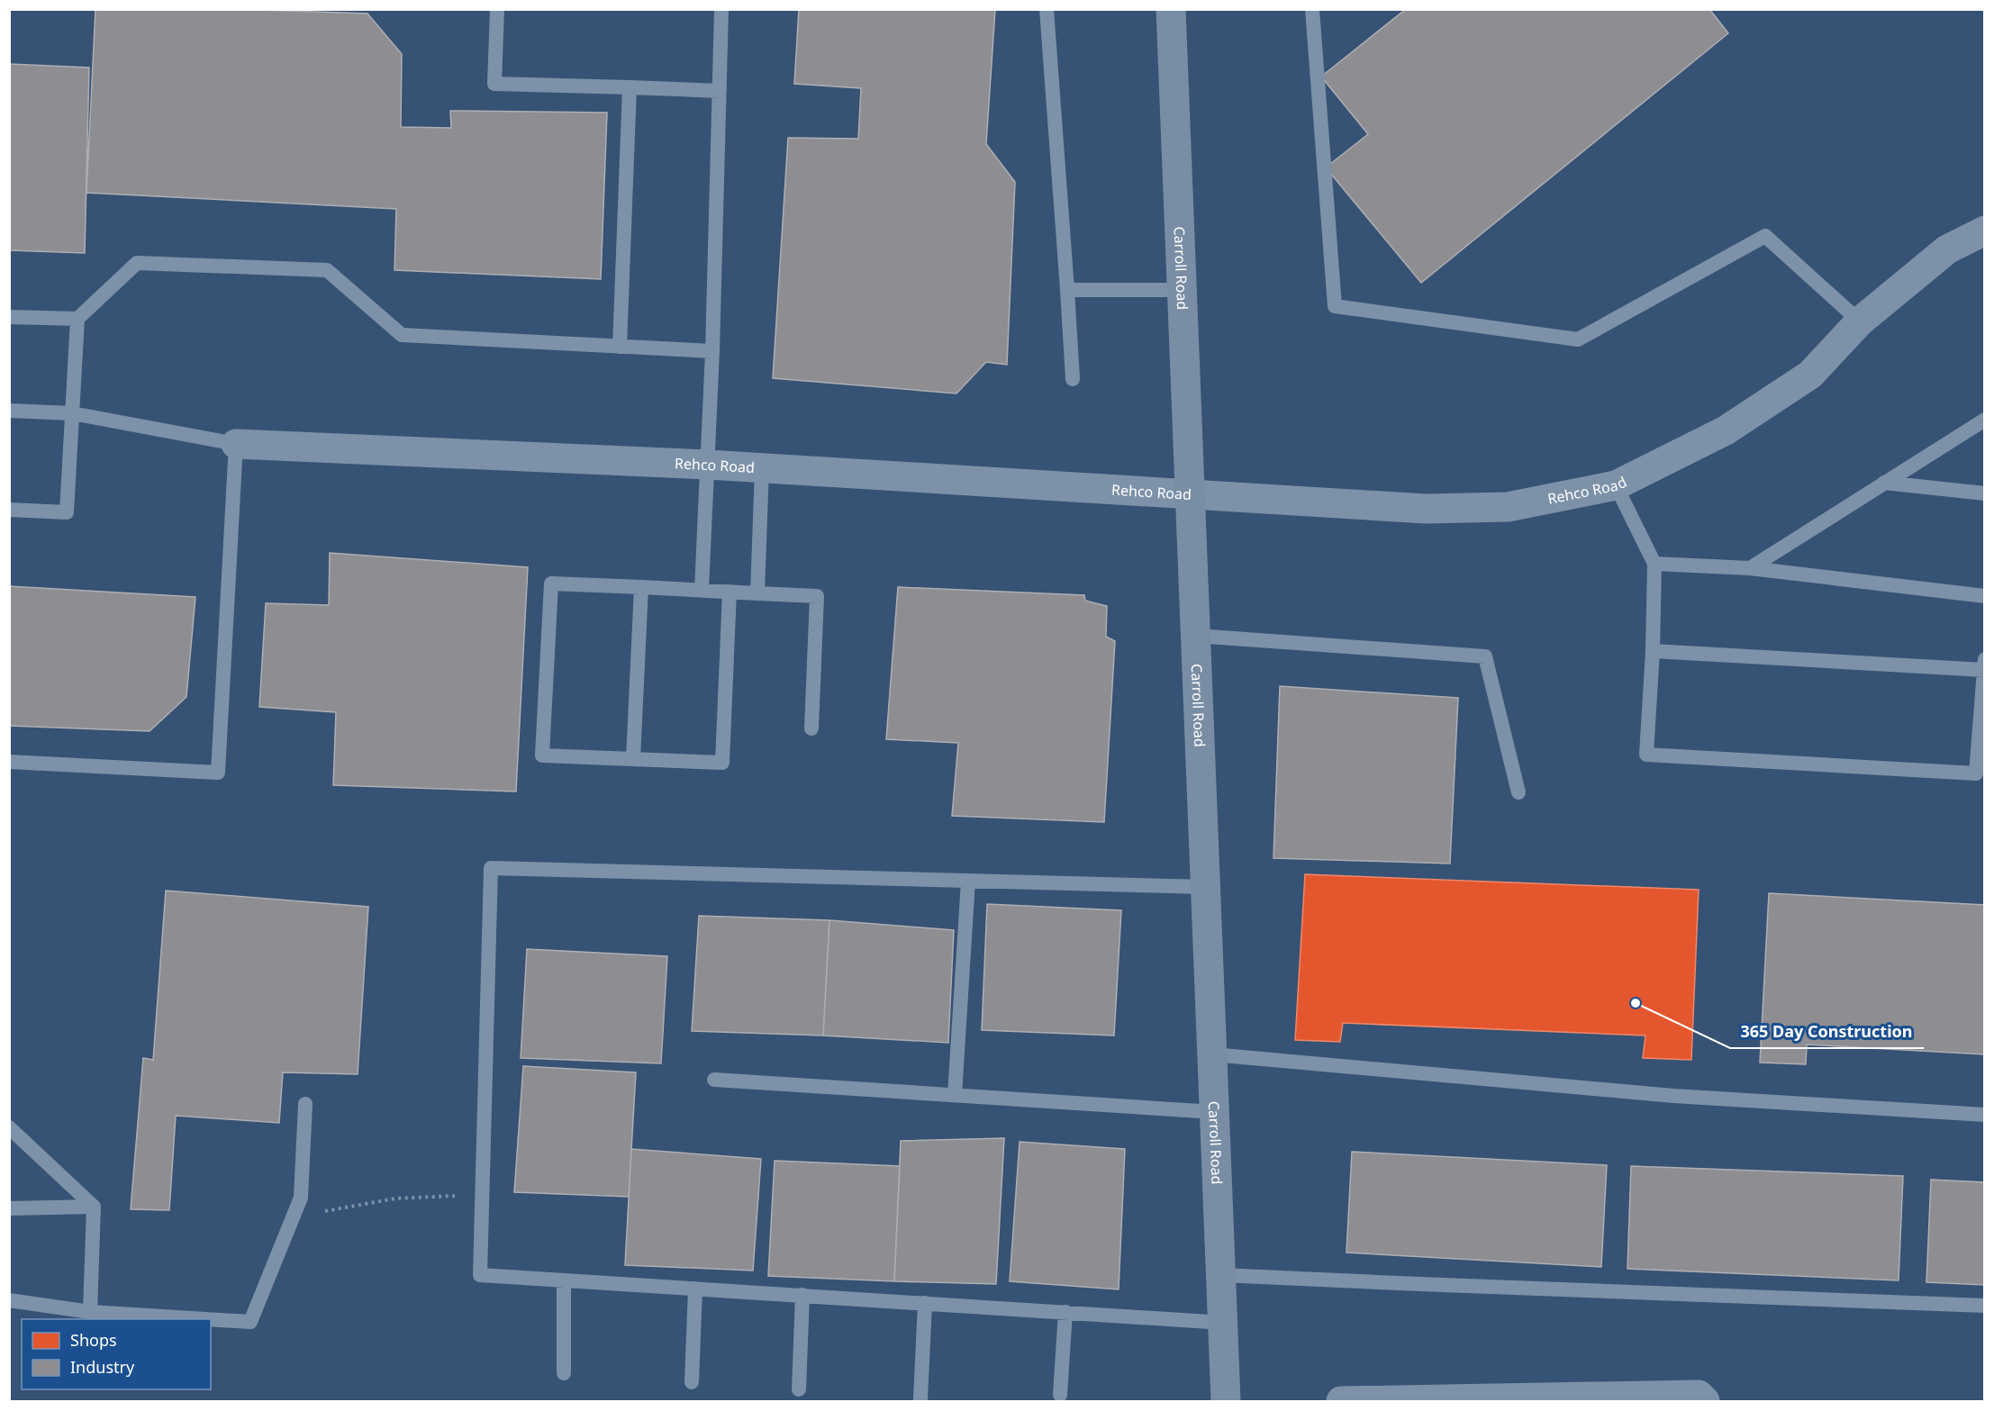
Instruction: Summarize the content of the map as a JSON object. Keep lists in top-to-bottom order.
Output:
{
  "streets": {
    "main road": ["Carroll Road"],
    "street": ["Rehco Road"]
  },
  "crossings": [
    ["Carroll Road", "Rehco Road"]
  ],
  "places": ["365 Day Construction"],
  "legend": ["Shops", "Industry"]
}
